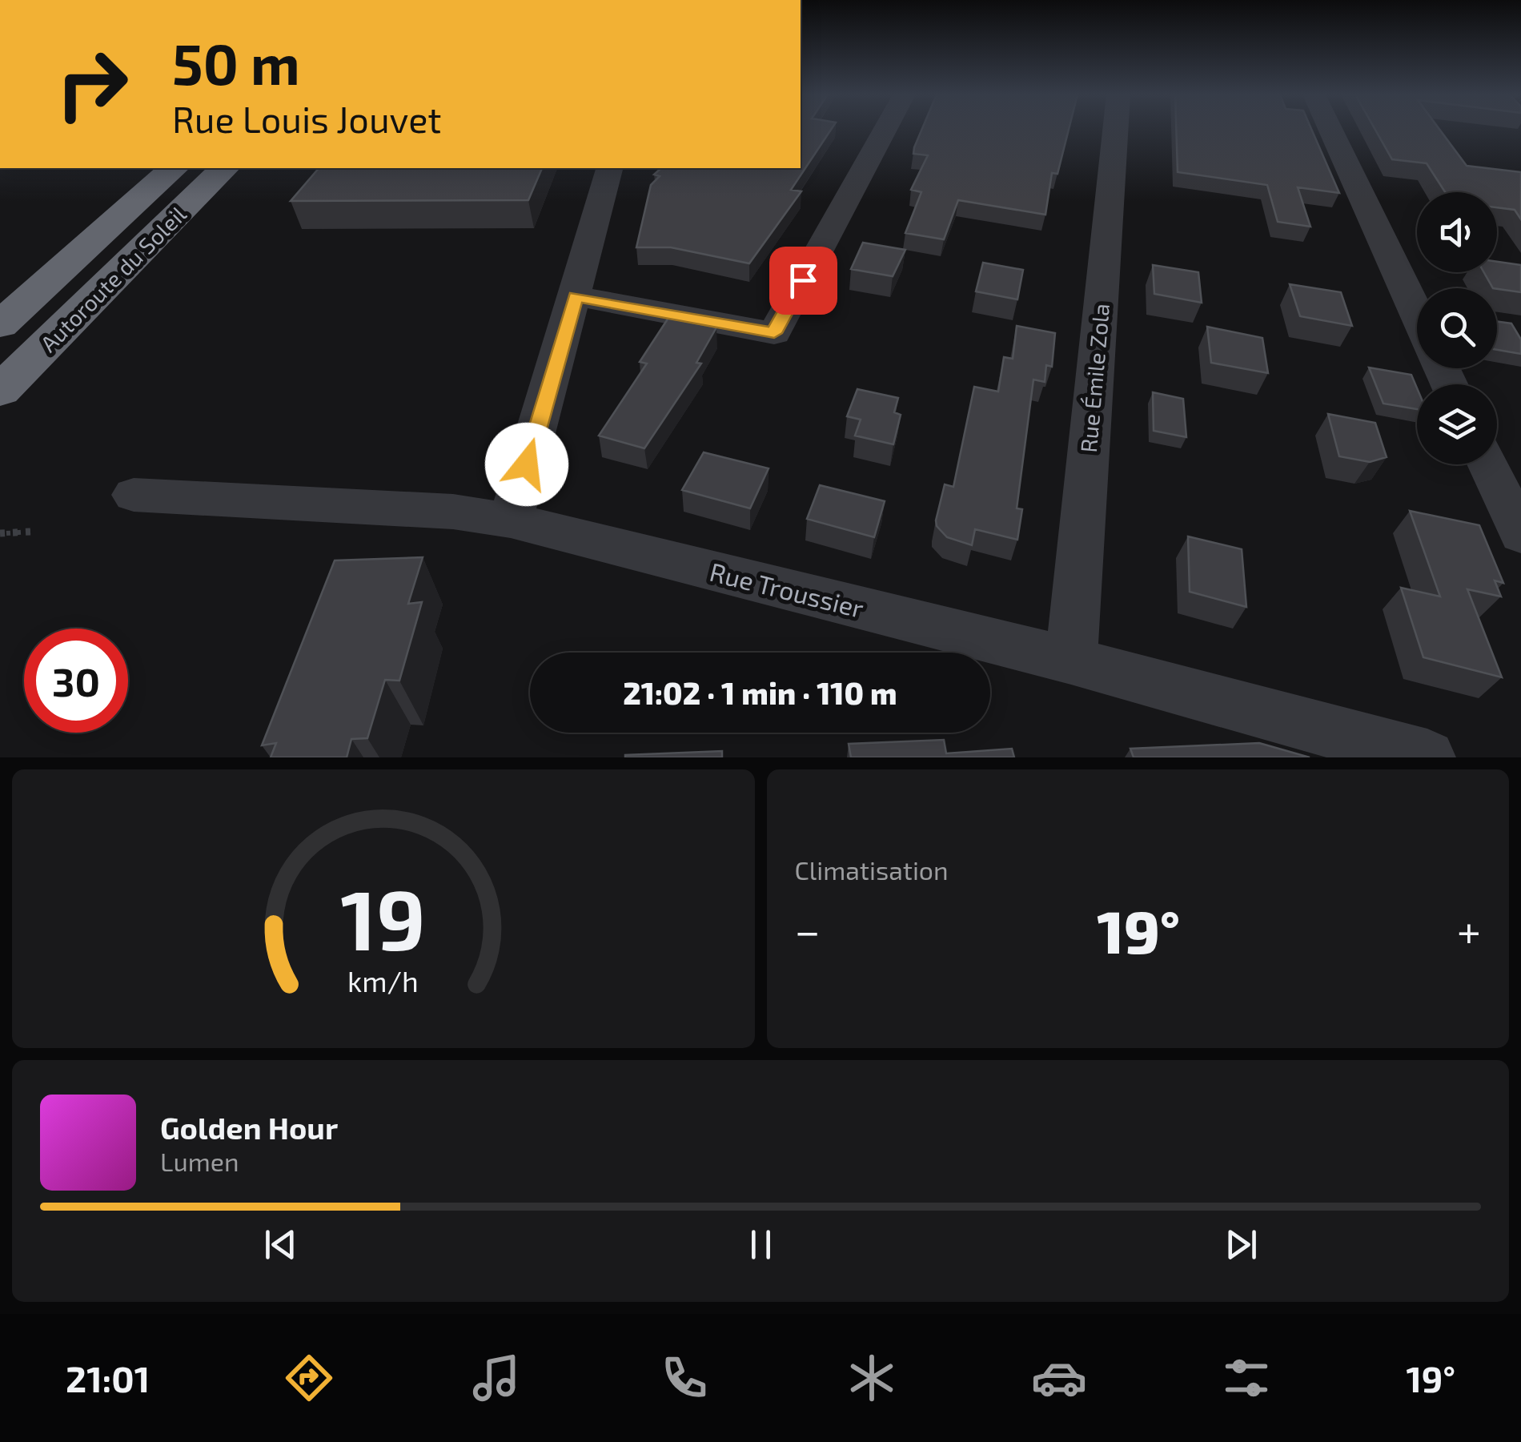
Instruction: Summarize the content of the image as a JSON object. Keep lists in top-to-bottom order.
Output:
{
  "streets": {
    "highway": ["Autoroute du Soleil"],
    "street": ["Rue Émile Zola", "Rue Troussier"]
  },
  "crossings": [
    ["Rue Émile Zola", "Rue Troussier"]
  ],
  "page": {
    "turn": ["50 m", "Rue Louis Jouvet"],
    "limit": "30",
    "trip": "21:02 · 1 min · 110 m",
    "tile": "Climatisation",
    "heat": ["−", "19°", "+"],
    "song": ["Golden Hour", "Lumen"],
    "tabs": ["21:01", "19°"],
    "gauge": ["19", "km/h"]
  }
}
